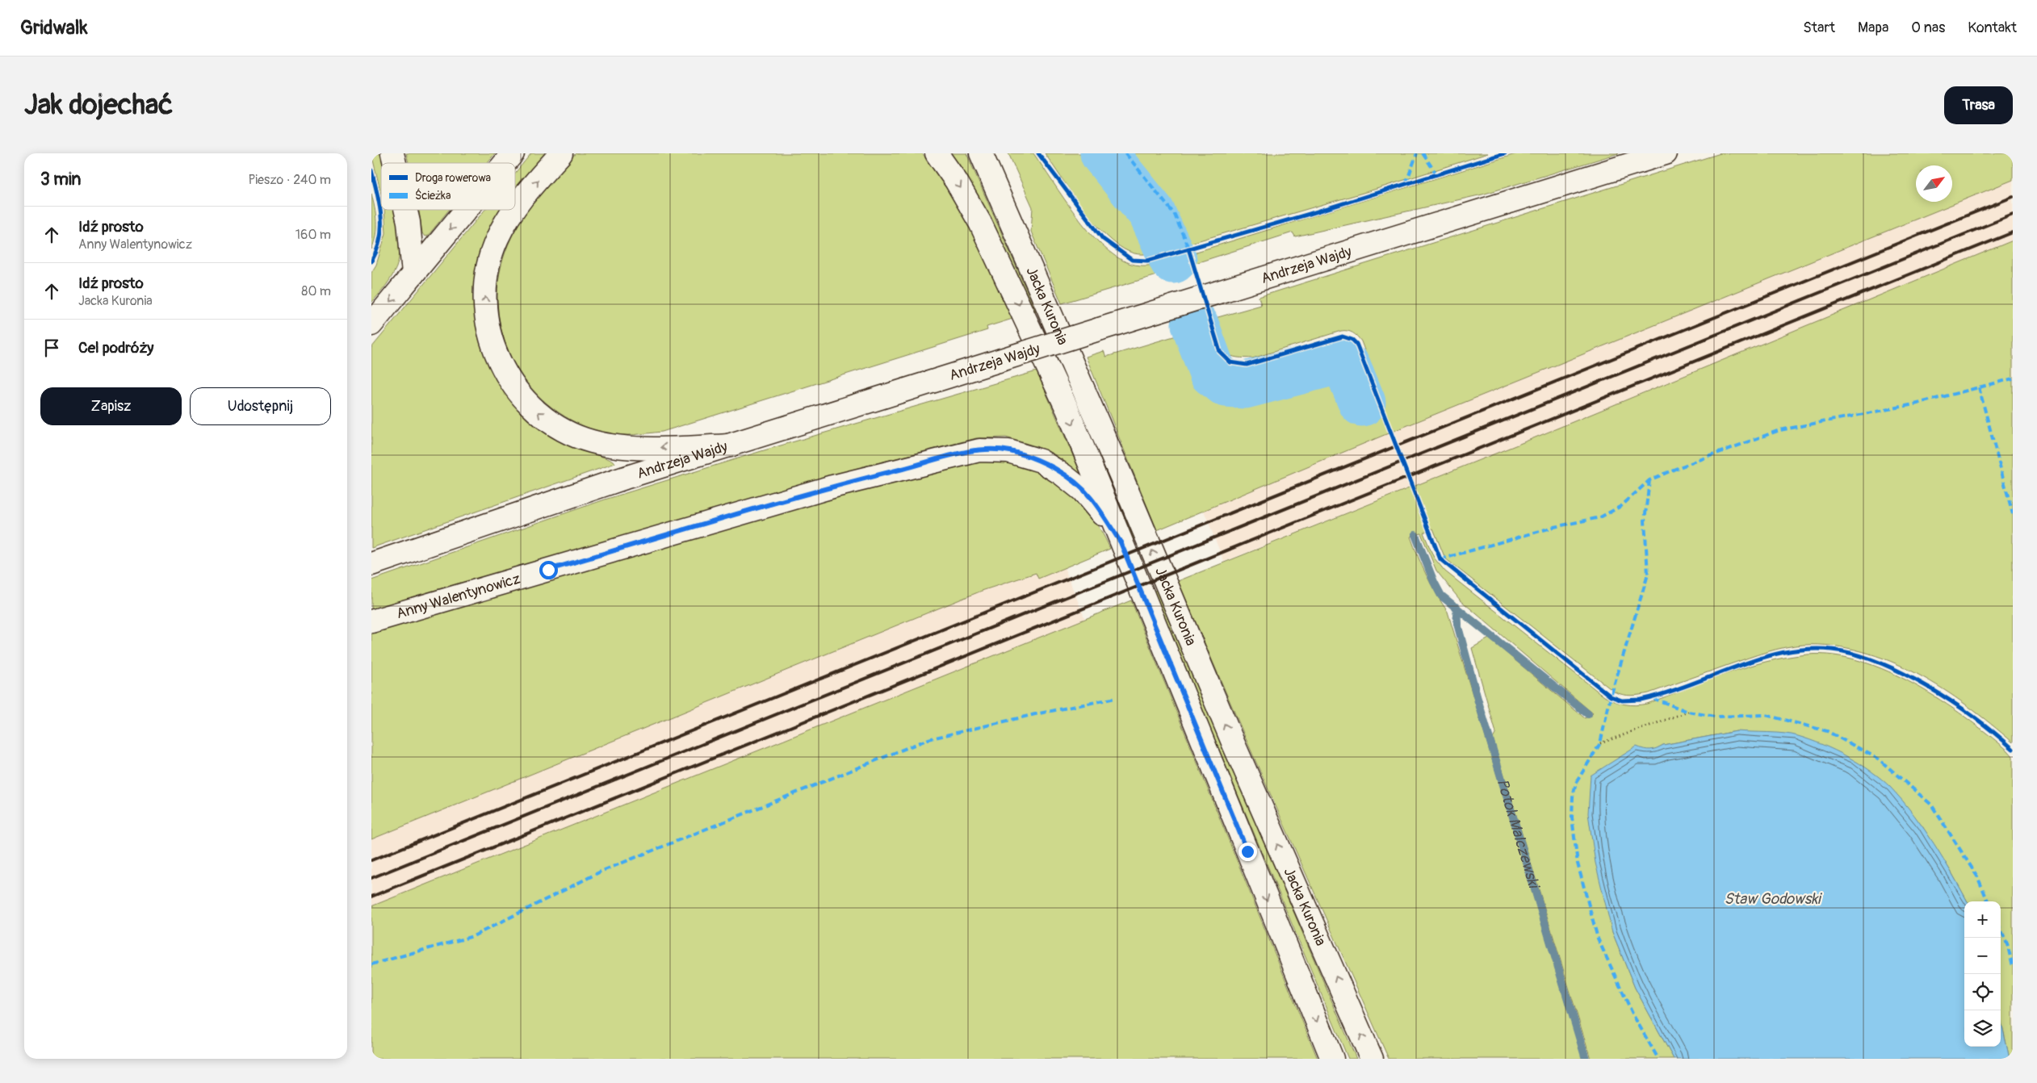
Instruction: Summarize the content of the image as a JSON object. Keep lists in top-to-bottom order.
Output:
{
  "streets": {
    "main road": ["Andrzeja Wajdy", "Jacka Kuronia", "Anny Walentynowicz"]
  },
  "crossings": [
    ["Jacka Kuronia", "Anny Walentynowicz"]
  ],
  "water": ["Potok Malczewski", "Staw Godowski"],
  "legend": ["Droga rowerowa", "Ścieżka"],
  "north": "top right",
  "page": {
    "header": "Gridwalk",
    "nav": [
      "Start",
      "Mapa",
      "O nas",
      "Kontakt"
    ],
    "buttons": [
      "Trasa",
      ["Zapisz", "Udostępnij"]
    ],
    "title": "Jak dojechać",
    "heading": ["3 min", "Pieszo · 240 m"],
    "list": [
      ["Idź prosto", "Anny Walentynowicz", "160 m"],
      ["Idź prosto", "Jacka Kuronia", "80 m"],
      "Cel podróży"
    ],
    "map_buttons": ["+", "−"]
  }
}
